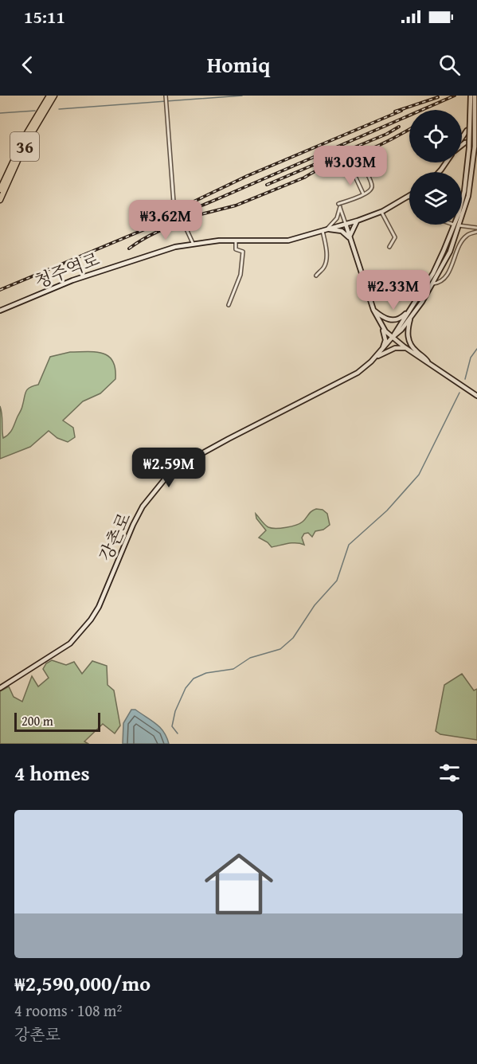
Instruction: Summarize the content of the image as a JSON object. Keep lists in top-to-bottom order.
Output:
{
  "streets": {
    "highway": ["36"],
    "main road": ["청주역로", "강촌로"]
  },
  "scale_bar": "200 m",
  "page": {
    "status": "15:11",
    "header": "Homiq",
    "price": [
      "₩3.03M",
      "₩3.62M",
      "₩2.33M",
      "₩2.59M"
    ],
    "scale": "200 m",
    "heading": "4 homes",
    "list": [
      {
        "name": "₩2,590,000/mo",
        "note": "4 rooms · 108 m² · 강촌로"
      }
    ]
  }
}
